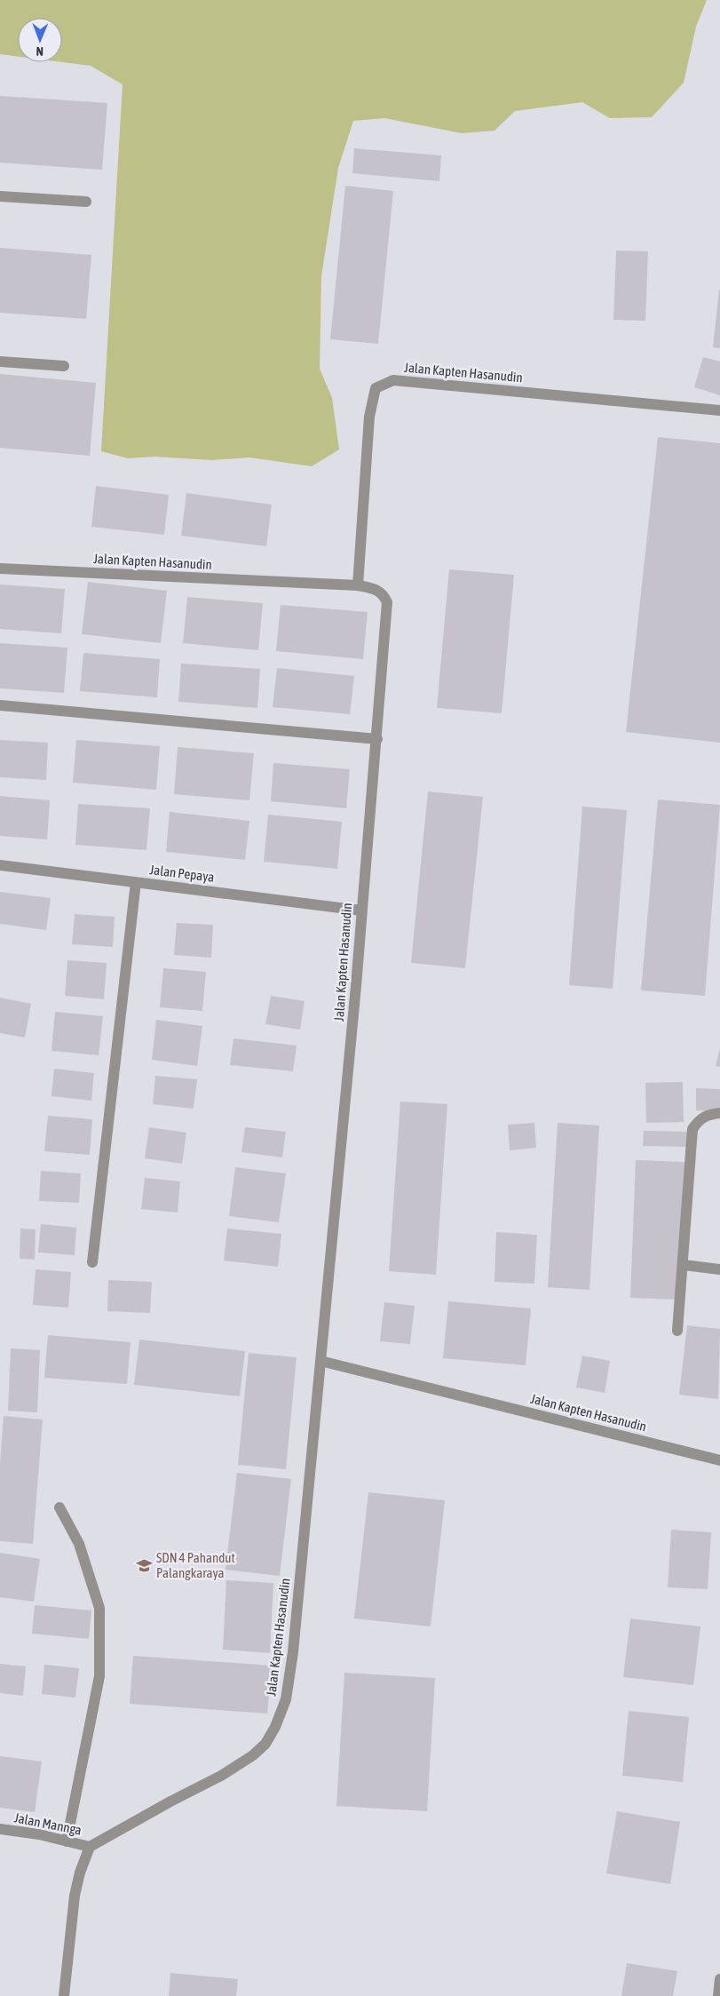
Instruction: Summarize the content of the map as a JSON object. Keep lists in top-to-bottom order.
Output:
{
  "streets": {
    "street": ["Jalan Kapten Hasanudin", "Jalan Pepaya", "Jalan Mannga"]
  },
  "crossings": [
    ["Jalan Kapten Hasanudin", "Jalan Pepaya"],
    ["Jalan Kapten Hasanudin", "Jalan Mannga"]
  ],
  "places": {
    "school or university": ["SDN 4 Pahandut Palangkaraya"]
  },
  "north": "bottom"
}
